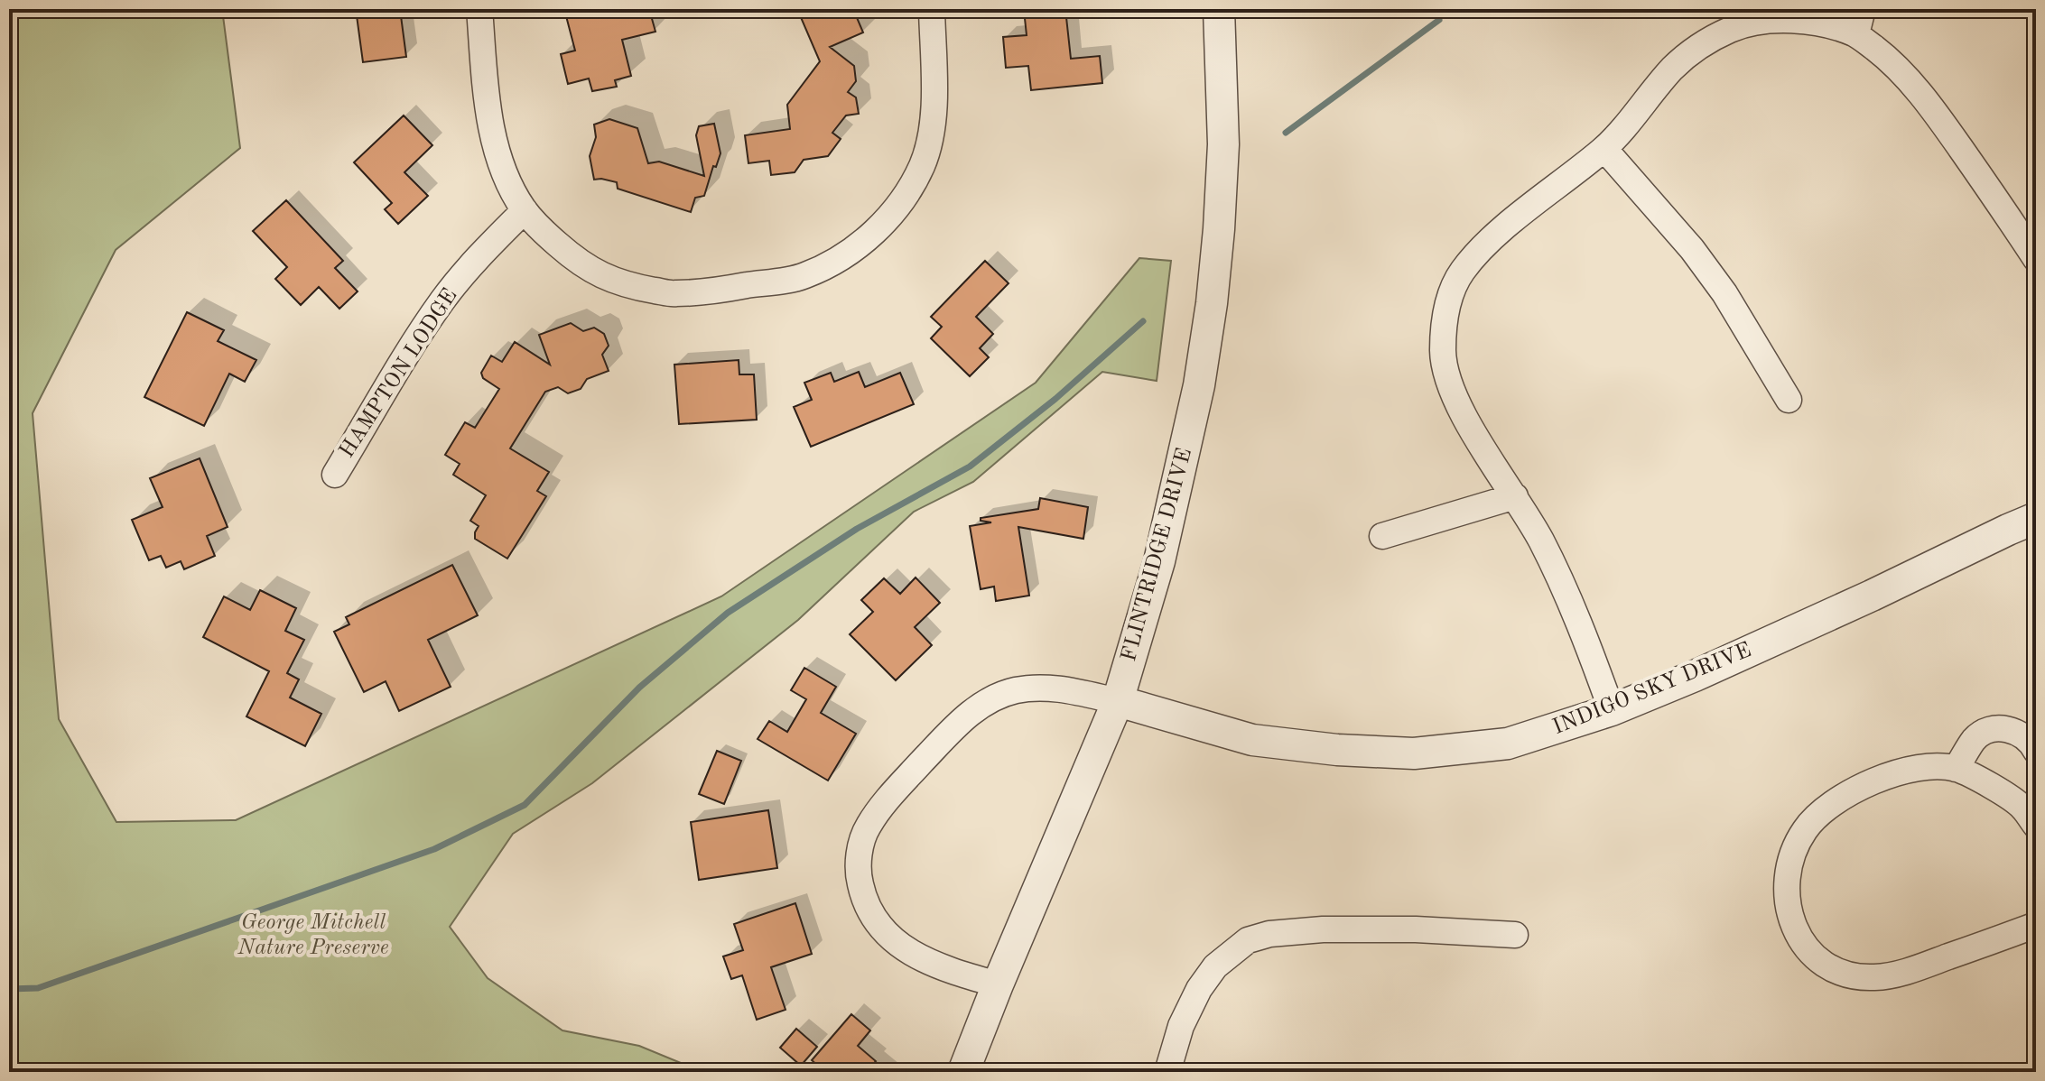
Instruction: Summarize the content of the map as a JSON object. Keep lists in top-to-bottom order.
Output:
{
  "streets": {
    "street": ["HAMPTON LODGE", "FLINTRIDGE DRIVE", "INDIGO SKY DRIVE"]
  },
  "crossings": [
    ["FLINTRIDGE DRIVE", "INDIGO SKY DRIVE"]
  ],
  "parks": ["George Mitchell Nature Preserve"]
}
